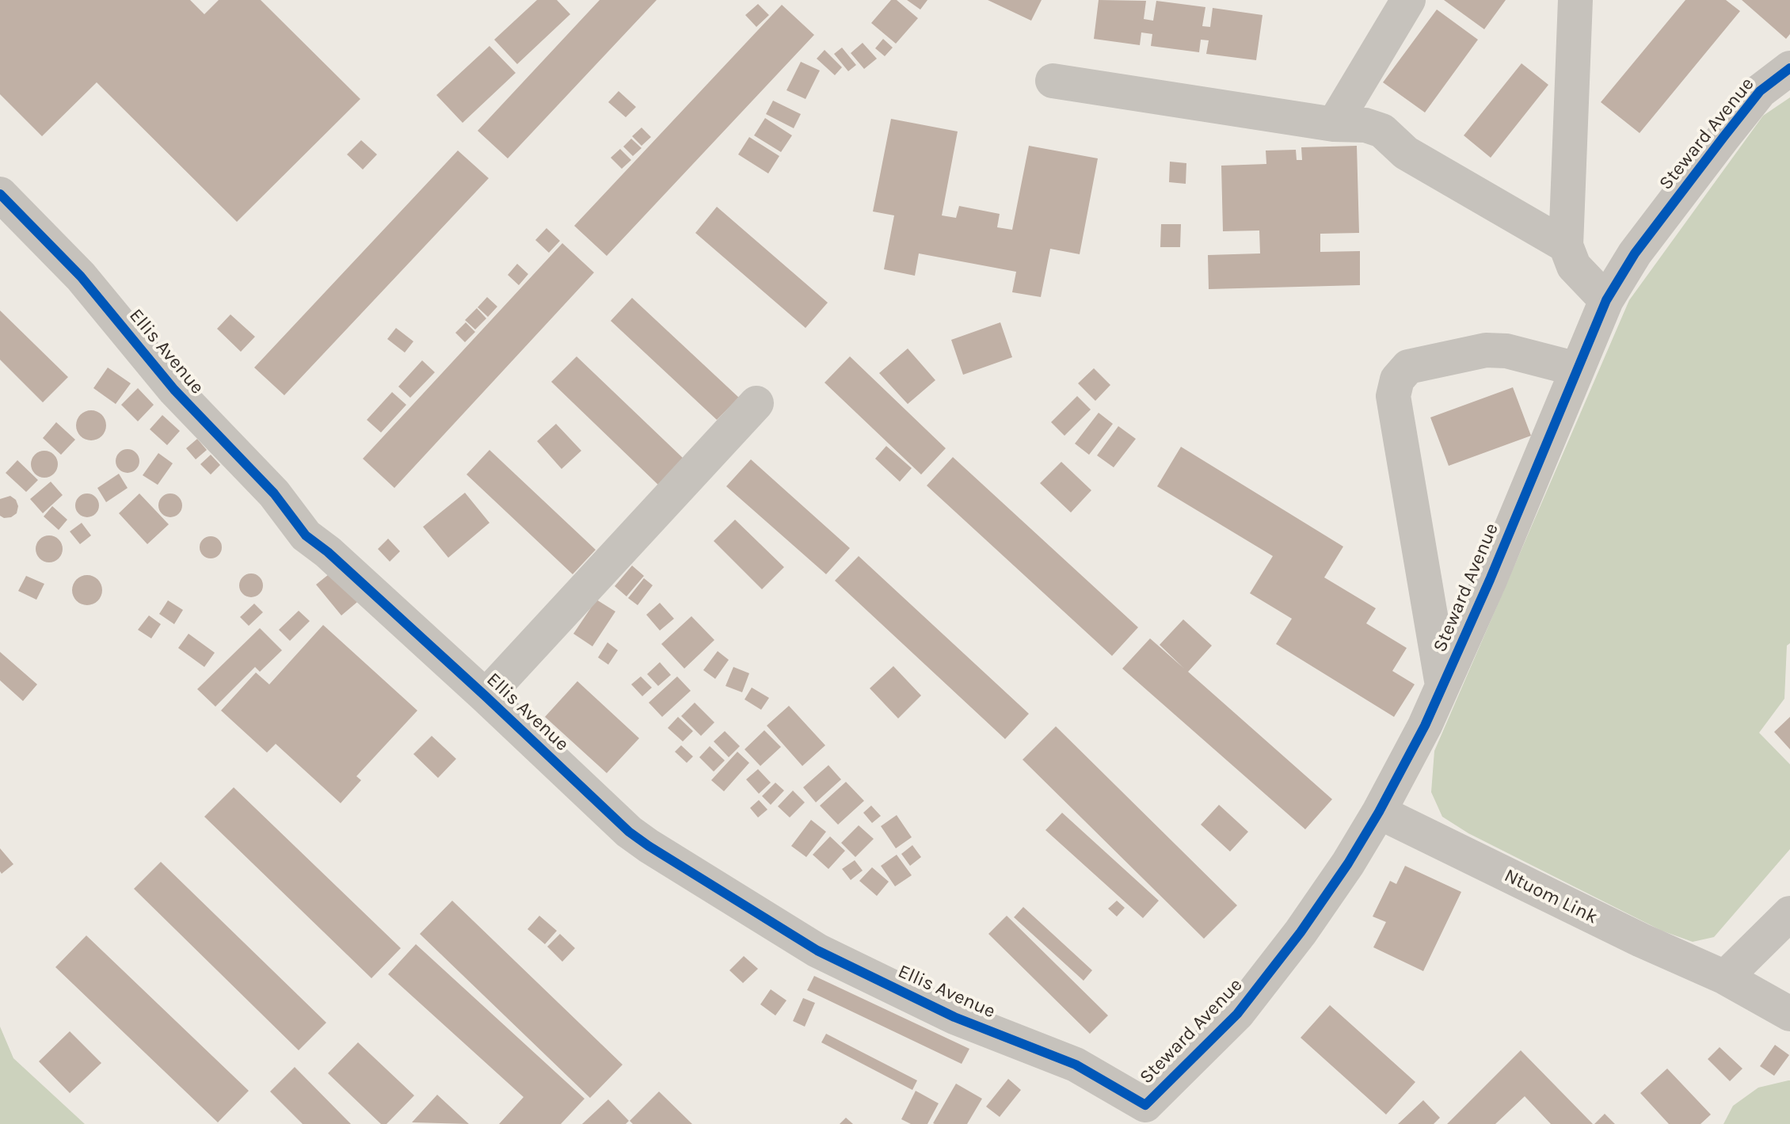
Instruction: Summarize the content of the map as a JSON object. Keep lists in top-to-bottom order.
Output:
{
  "streets": {
    "street": ["Steward Avenue", "Ellis Avenue", "Ntuom Link"]
  },
  "crossings": [
    ["Steward Avenue", "Ellis Avenue"],
    ["Steward Avenue", "Ntuom Link"]
  ]
}
